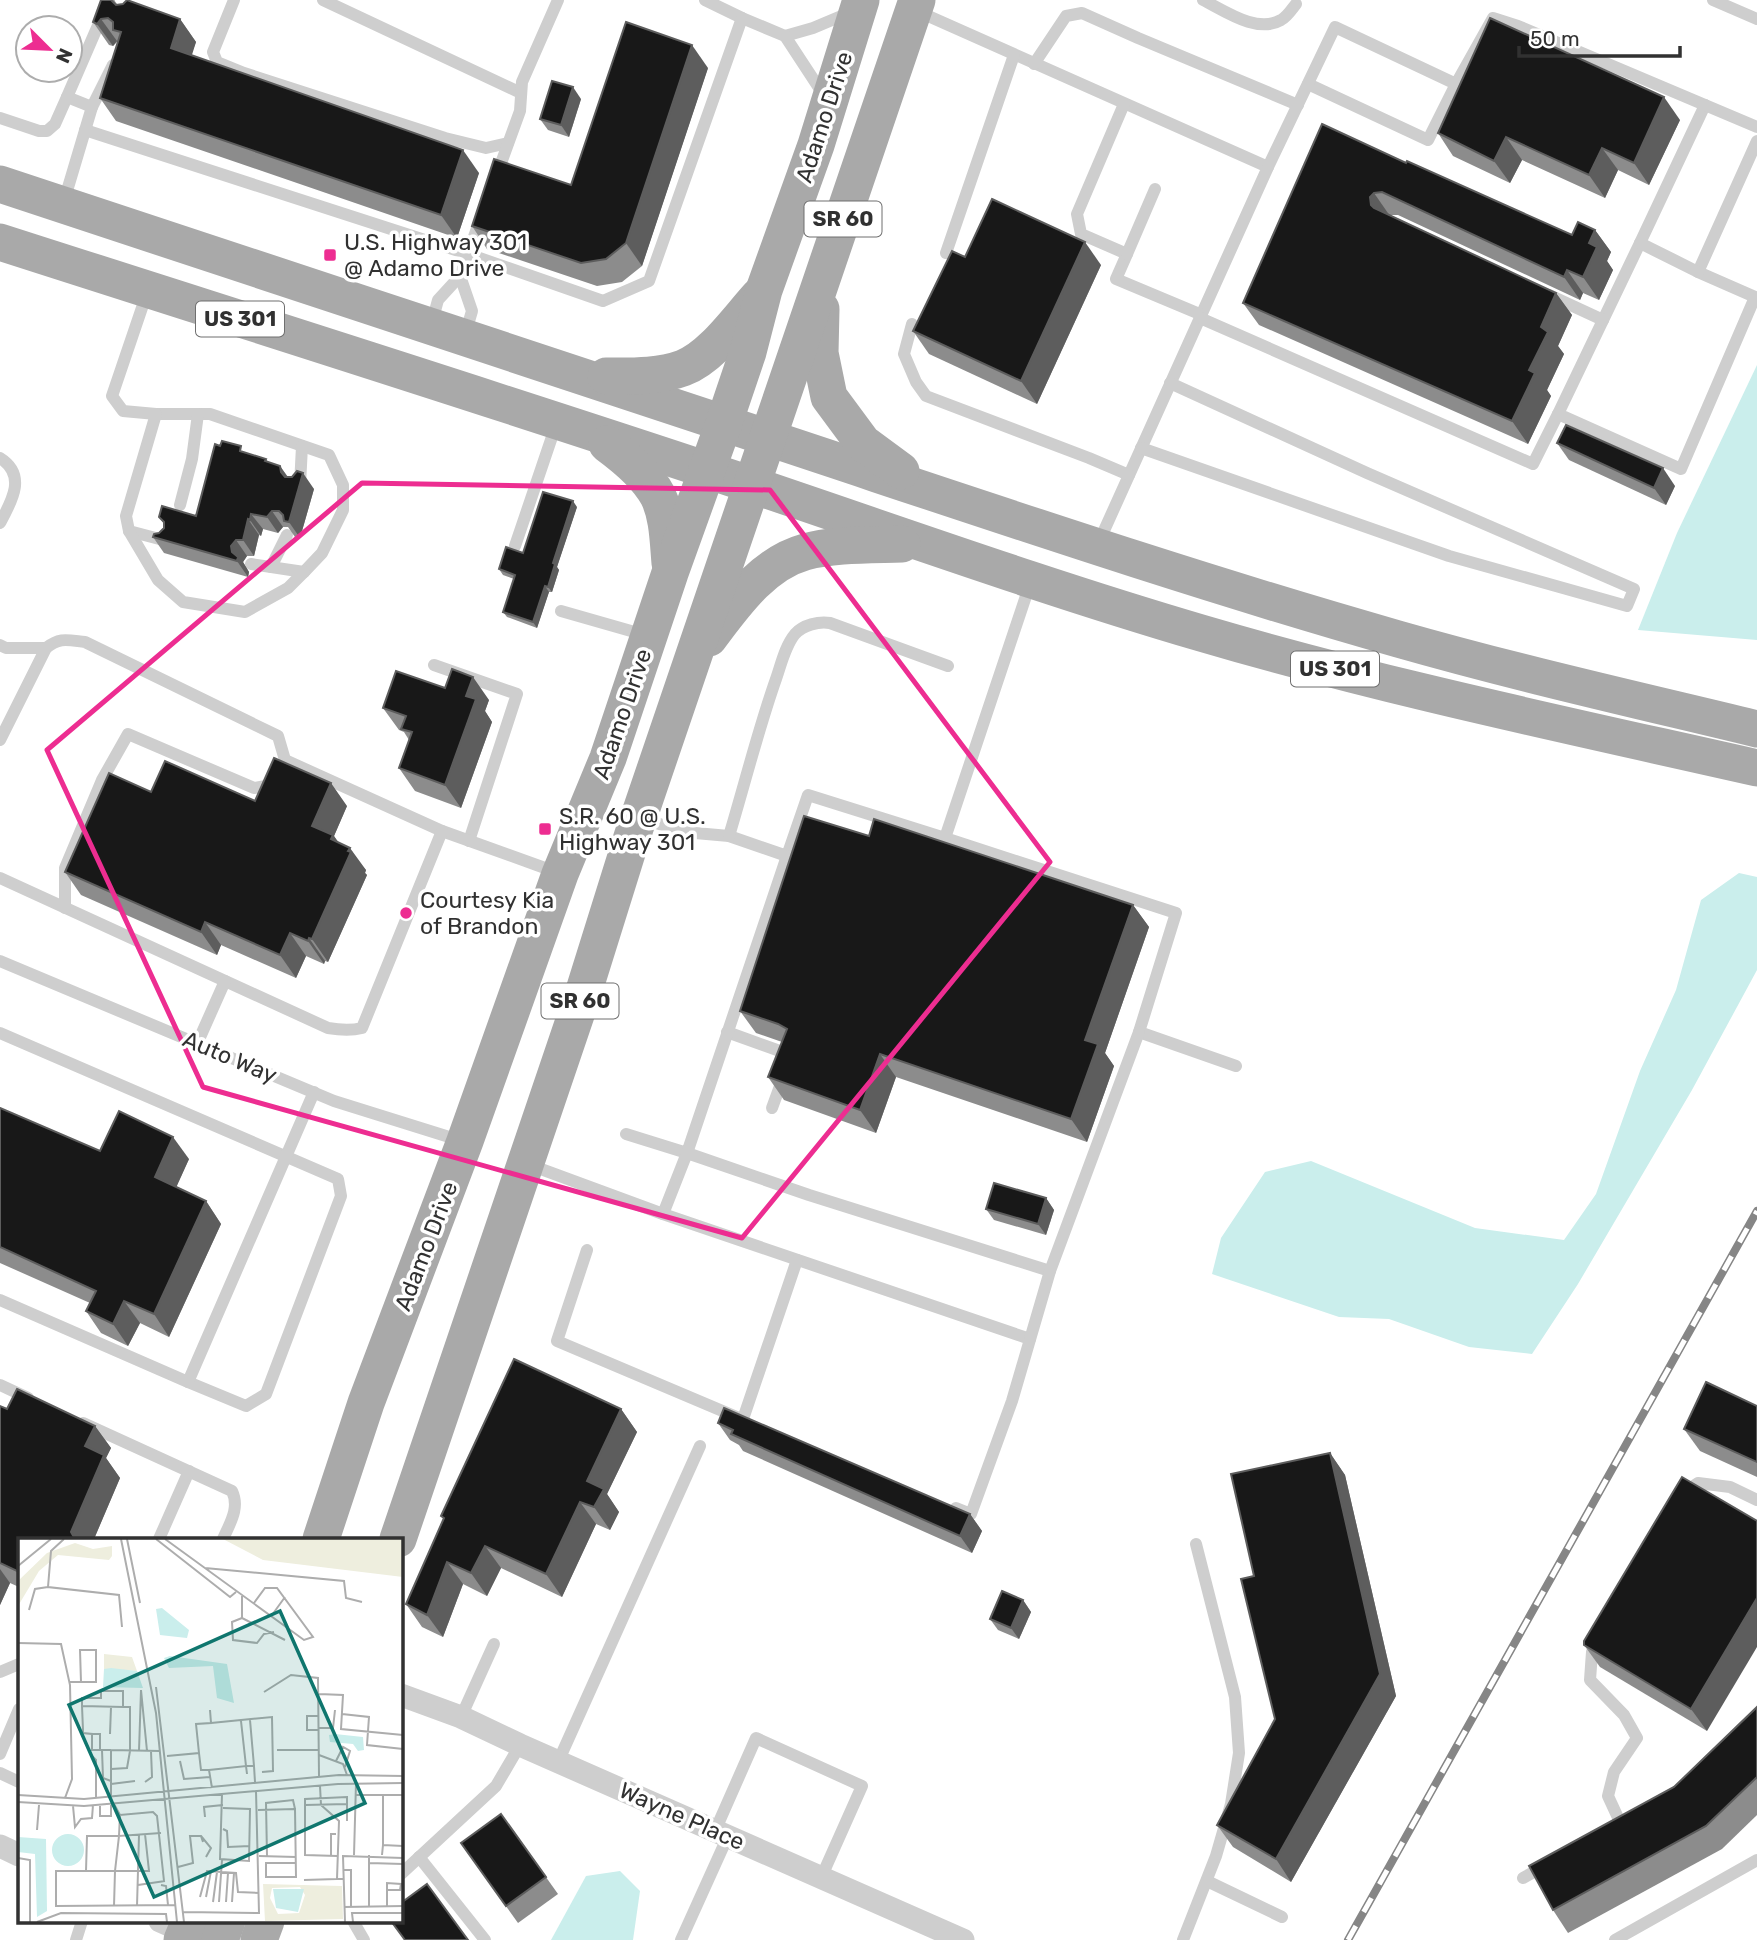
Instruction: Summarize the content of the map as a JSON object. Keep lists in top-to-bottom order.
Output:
{
  "streets": {
    "main road": ["Adamo Drive", "SR 60", "US 301"],
    "street": ["Wayne Place"],
    "lane": ["Auto Way"]
  },
  "crossings": [
    ["Adamo Drive", "US 301"],
    ["Adamo Drive", "Auto Way"],
    ["SR 60", "US 301"]
  ],
  "places": {
    "transit": ["U.S. Highway 301 @ Adamo Drive", "S.R. 60 @ U.S. Highway 301"],
    "other": ["Courtesy Kia of Brandon"]
  },
  "scale_bar": "50 m",
  "north": "bottom right"
}
